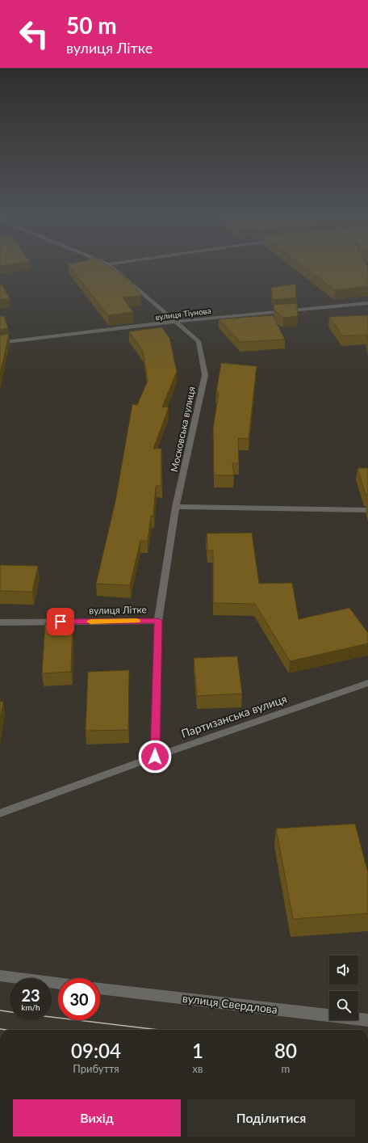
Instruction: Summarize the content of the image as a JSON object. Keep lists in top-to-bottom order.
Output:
{
  "streets": {
    "street": [
      "вулиця Тіунова",
      "Московська вулиця",
      "вулиця Літке",
      "Партизанська вулиця",
      "вулиця Свердлова"
    ]
  },
  "crossings": [
    ["вулиця Тіунова", "Московська вулиця"],
    ["Московська вулиця", "вулиця Літке"],
    ["Московська вулиця", "Партизанська вулиця"]
  ],
  "page": {
    "turn": ["50 m", "вулиця Літке"],
    "speed": "23 km/h",
    "limit": "30",
    "eta": [
      "09:04",
      "Прибуття",
      "1",
      "хв",
      "80",
      "m"
    ],
    "buttons": ["Вихід", "Поділитися"]
  }
}
